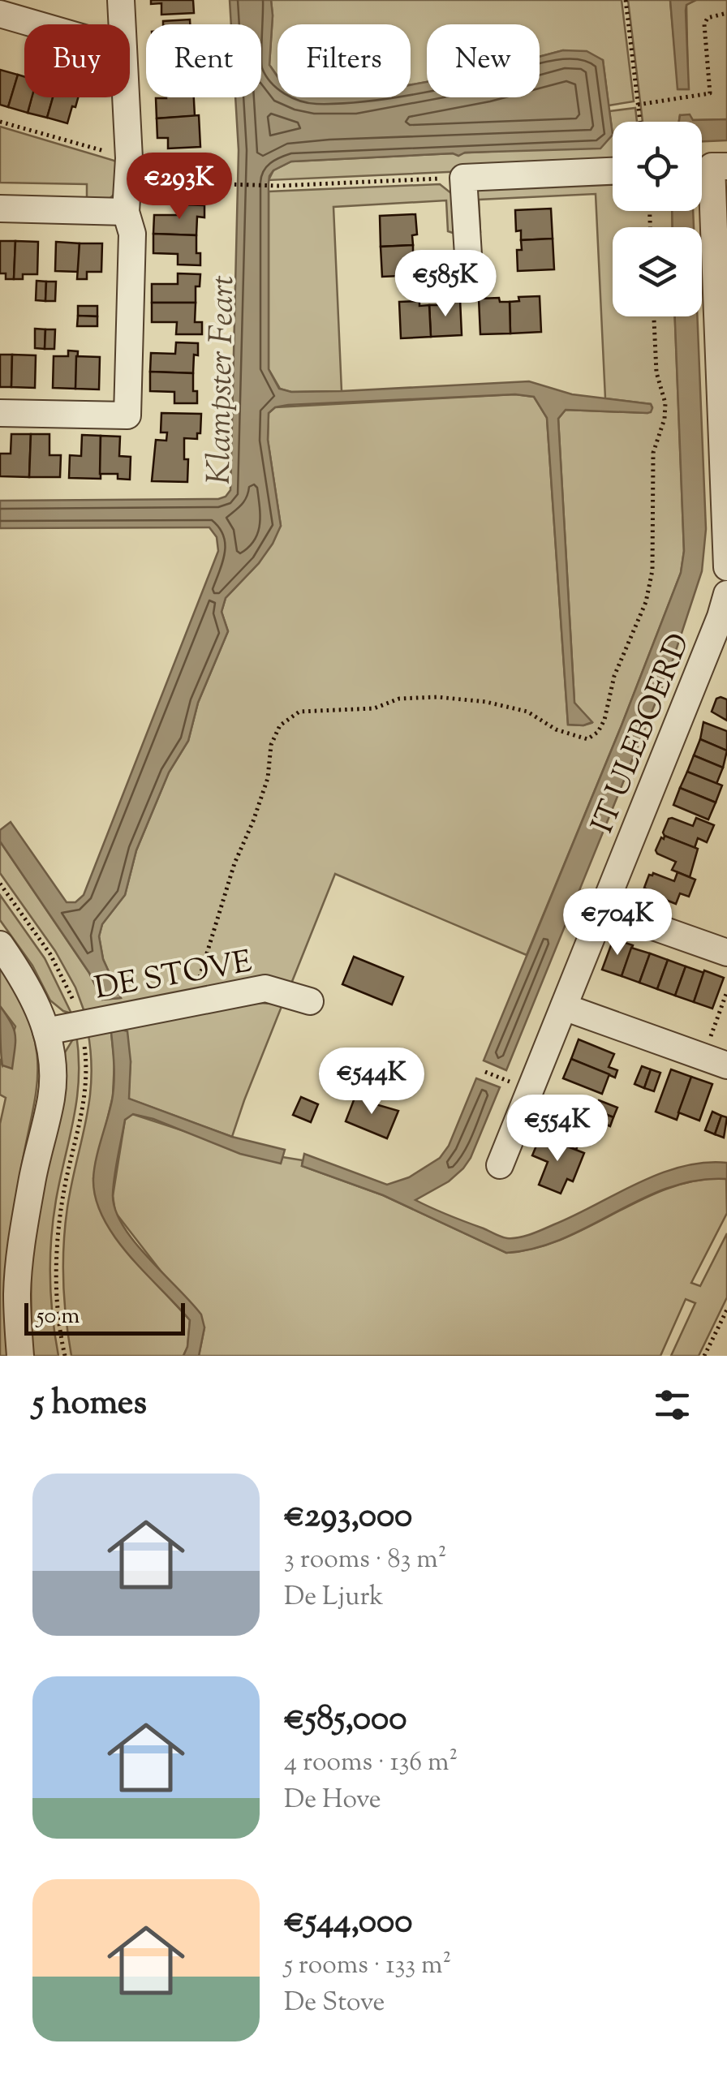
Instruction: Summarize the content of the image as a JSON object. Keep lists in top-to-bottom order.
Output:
{
  "streets": {
    "street": ["IT ULEBOERD", "DE STOVE"]
  },
  "water": ["Klampster Feart"],
  "scale_bar": "50 m",
  "page": {
    "chip": [
      "Buy",
      "Rent",
      "Filters",
      "New"
    ],
    "price": [
      "€293K",
      "€585K",
      "€704K",
      "€544K",
      "€554K"
    ],
    "scale": "50 m",
    "heading": "5 homes",
    "list": [
      {
        "name": "€293,000",
        "note": "3 rooms · 83 m² · De Ljurk"
      },
      {
        "name": "€585,000",
        "note": "4 rooms · 136 m² · De Hove"
      },
      {
        "name": "€544,000",
        "note": "5 rooms · 133 m² · De Stove"
      }
    ]
  }
}
